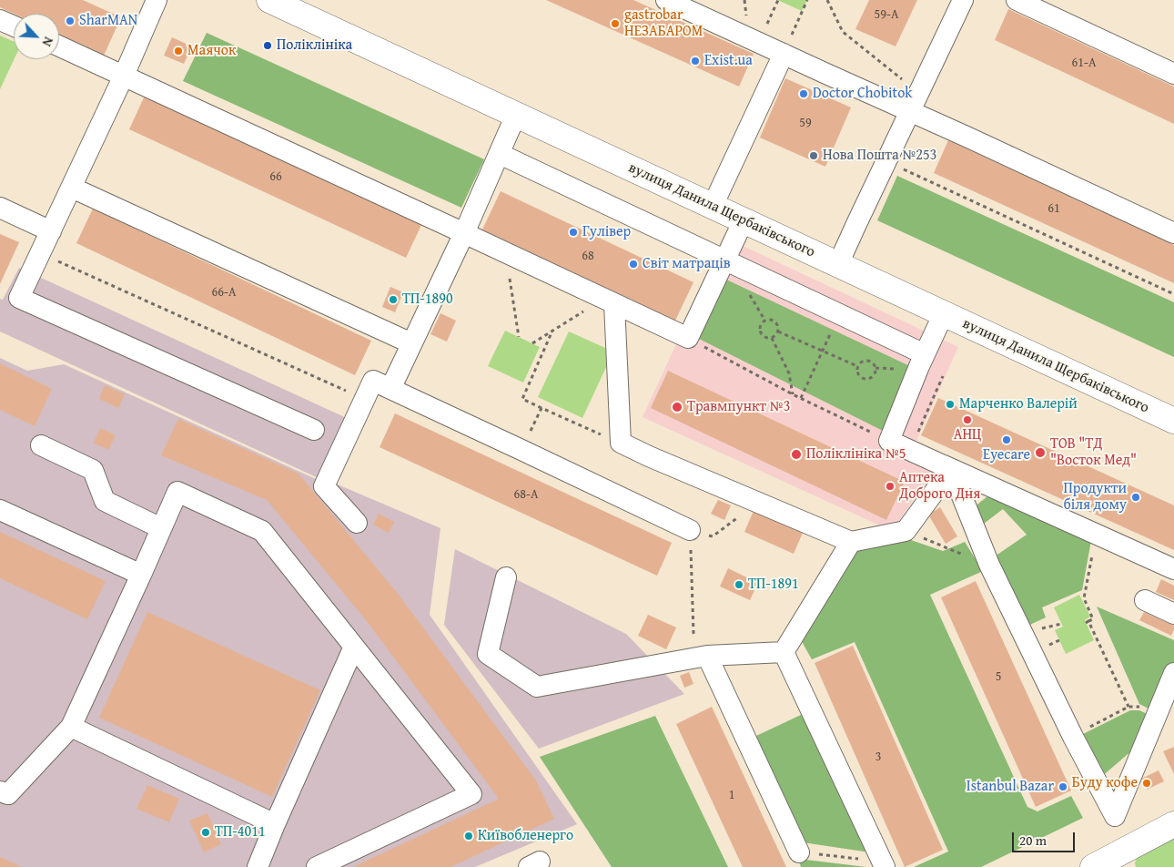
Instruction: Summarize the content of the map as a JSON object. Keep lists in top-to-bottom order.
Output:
{
  "streets": {
    "main road": ["вулиця Данила Щербаківського"]
  },
  "places": [
    "SharMAN",
    "gastrobar НЕЗАБАРОМ",
    "Поліклініка",
    "Маячок",
    "Exist.ua",
    "Doctor Chobitok",
    "Нова Пошта №253",
    "Гулівер",
    "Світ матраців",
    "ТП-1890",
    "Марченко Валерій",
    "Травмпункт №3",
    "АНЦ",
    "Eyecare",
    "ТОВ \"ТД \"Восток Мед\"",
    "Поліклініка №5",
    "Аптека Доброго Дня",
    "Продукти біля дому",
    "ТП-1891",
    "Буду кофе",
    "Istanbul Bazar",
    "ТП-4011",
    "Київобленерго"
  ],
  "house_numbers": [
    "59-А",
    "61-А",
    "59",
    "66",
    "61",
    "68",
    "66-А",
    "68-А",
    "5",
    "3",
    "1"
  ],
  "scale_bar": "20 m",
  "north": "bottom right"
}
